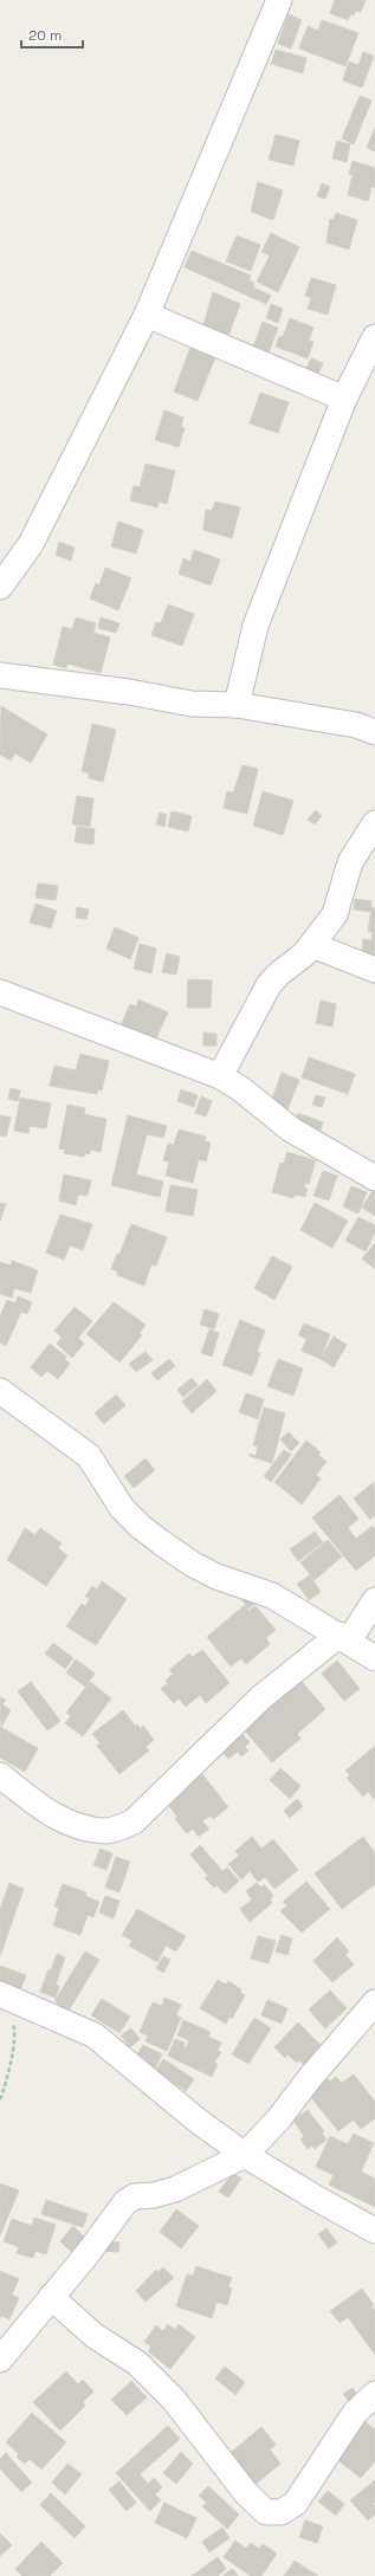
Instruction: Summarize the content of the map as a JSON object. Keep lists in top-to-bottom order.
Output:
{
  "scale_bar": "20 m"
}
